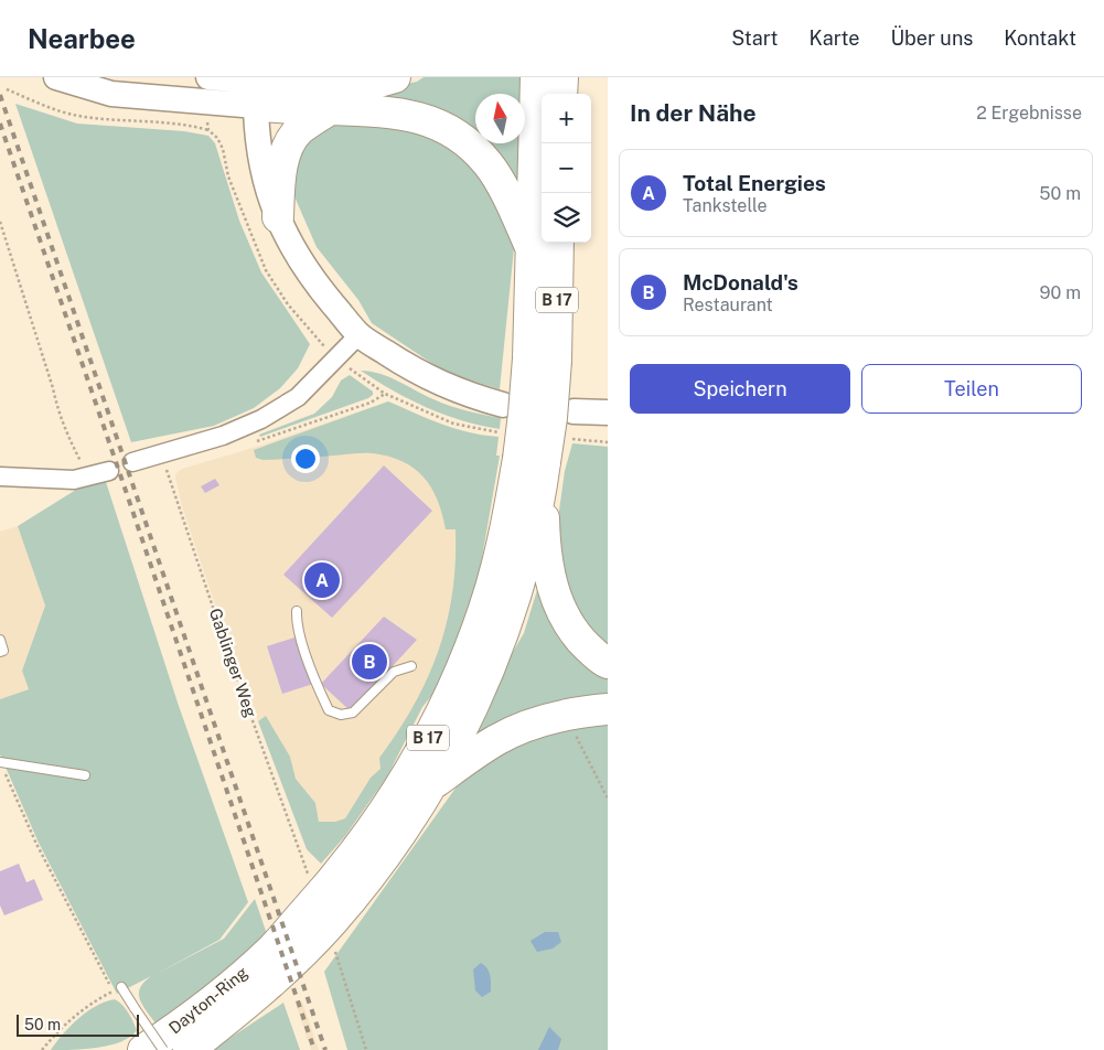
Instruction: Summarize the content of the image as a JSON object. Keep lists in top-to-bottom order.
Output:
{
  "streets": {
    "highway": ["B 17", "Dayton-Ring"],
    "path": ["Gablinger Weg"]
  },
  "crossings": [
    ["B 17", "Dayton-Ring"]
  ],
  "scale_bar": "50 m",
  "north": "top",
  "page": {
    "header": "Nearbee",
    "nav": [
      "Start",
      "Karte",
      "Über uns",
      "Kontakt"
    ],
    "heading": ["In der Nähe", "2 Ergebnisse"],
    "map_buttons": ["+", "−"],
    "list": [
      {
        "mark": "A",
        "name": "Total Energies",
        "note": "Tankstelle",
        "value": "50 m"
      },
      {
        "mark": "B",
        "name": "McDonald's",
        "note": "Restaurant",
        "value": "90 m"
      }
    ],
    "buttons": ["Speichern", "Teilen"],
    "pins": ["A", "B"],
    "scale": "50 m"
  }
}
